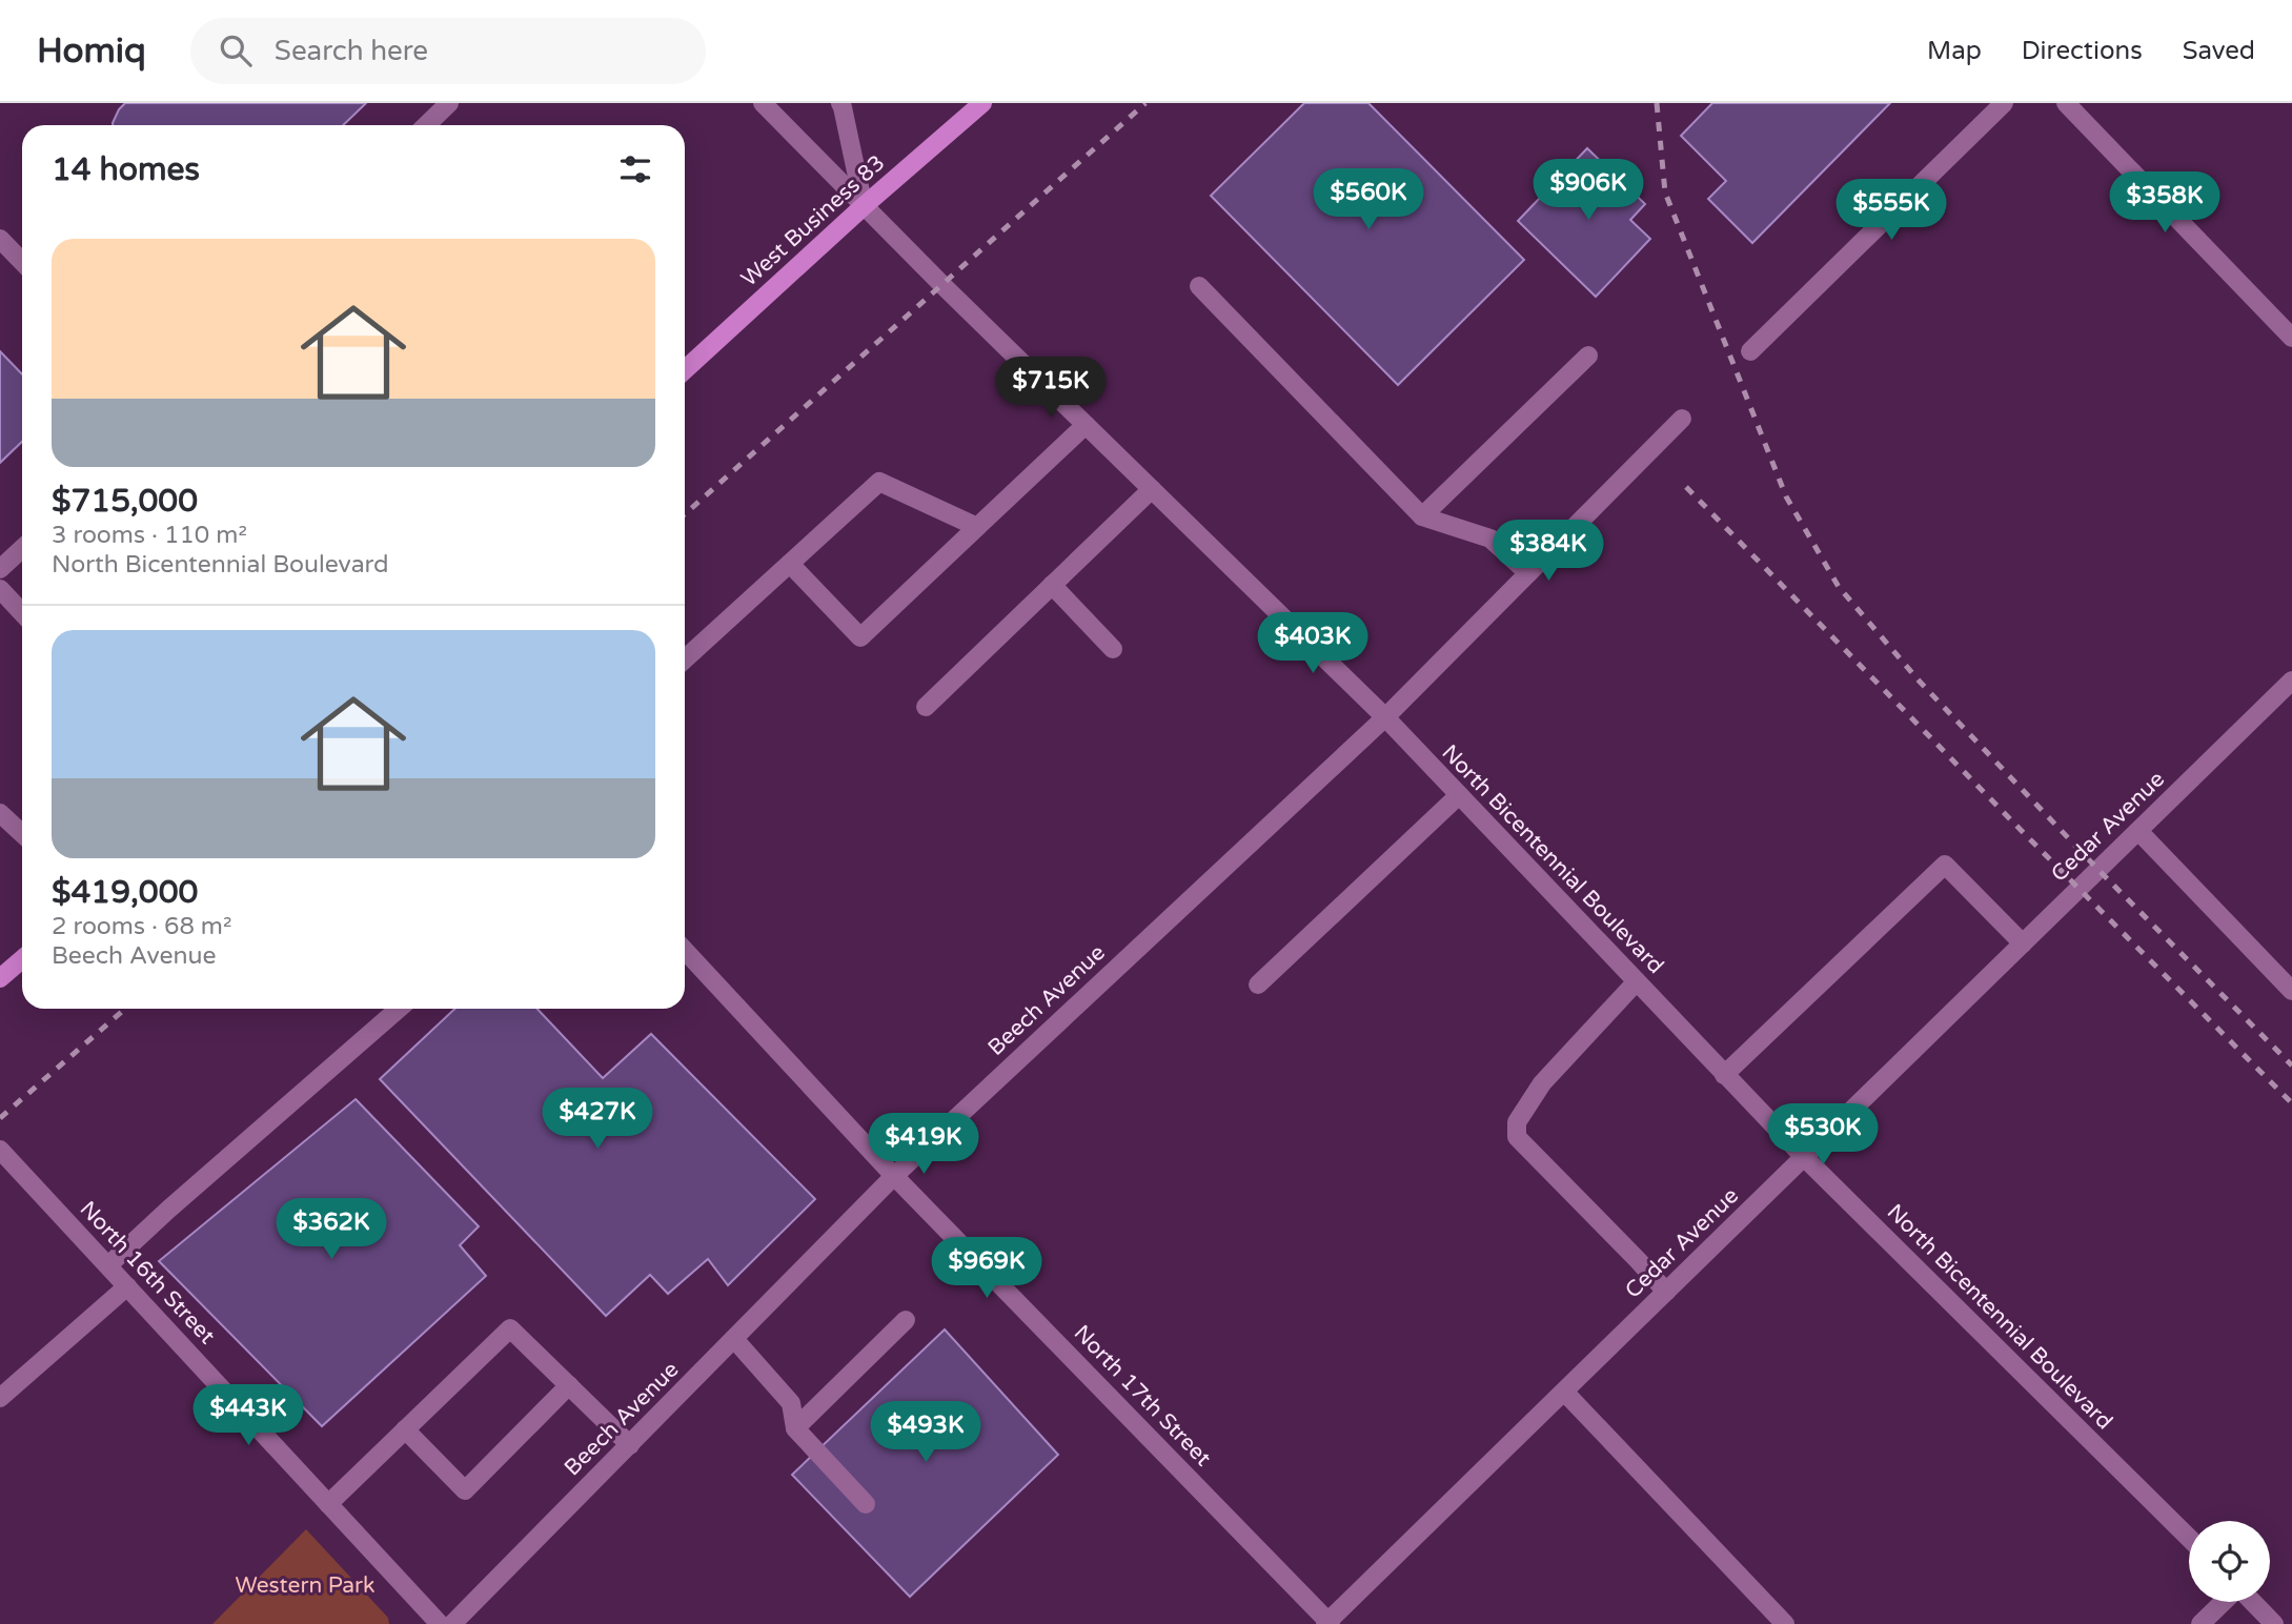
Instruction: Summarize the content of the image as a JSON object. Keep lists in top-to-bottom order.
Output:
{
  "streets": {
    "main road": ["West Business 83"],
    "street": [
      "Cedar Avenue",
      "North Bicentennial Boulevard",
      "Beech Avenue",
      "North 16th Street",
      "North 17th Street"
    ]
  },
  "crossings": [
    ["West Business 83", "North Bicentennial Boulevard"],
    ["Cedar Avenue", "North Bicentennial Boulevard"],
    ["Cedar Avenue", "North 17th Street"],
    ["North Bicentennial Boulevard", "Beech Avenue"],
    ["Beech Avenue", "North 17th Street"]
  ],
  "parks": ["Western Park"],
  "page": {
    "header": "Homiq",
    "search": "Search here",
    "nav": ["Map", "Directions", "Saved"],
    "heading": "14 homes",
    "price": [
      "$906K",
      "$560K",
      "$358K",
      "$555K",
      "$715K",
      "$384K",
      "$403K",
      "$427K",
      "$530K",
      "$419K",
      "$362K",
      "$969K",
      "$443K",
      "$493K"
    ],
    "list": [
      {
        "name": "$715,000",
        "note": "3 rooms · 110 m² · North Bicentennial Boulevard"
      },
      {
        "name": "$419,000",
        "note": "2 rooms · 68 m² · Beech Avenue"
      }
    ]
  }
}
